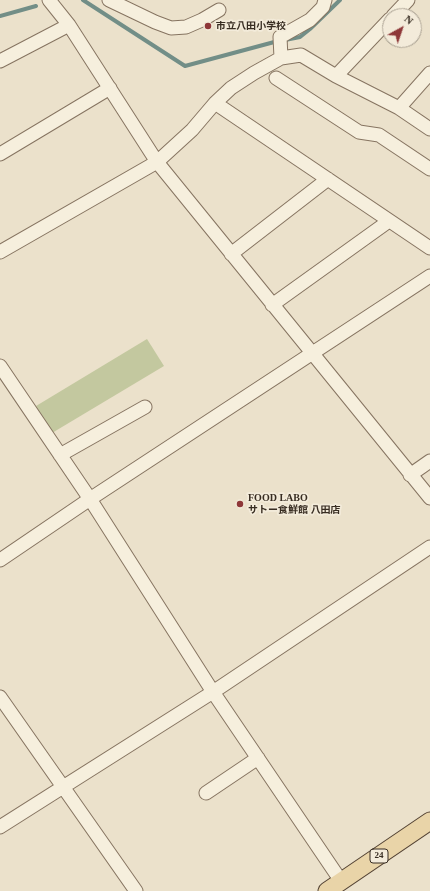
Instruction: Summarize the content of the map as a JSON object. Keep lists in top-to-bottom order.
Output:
{
  "streets": {
    "main road": ["24"]
  },
  "places": ["市立八田小学校", "FOOD LABO サトー食鮮館 八田店"],
  "north": "top right"
}
